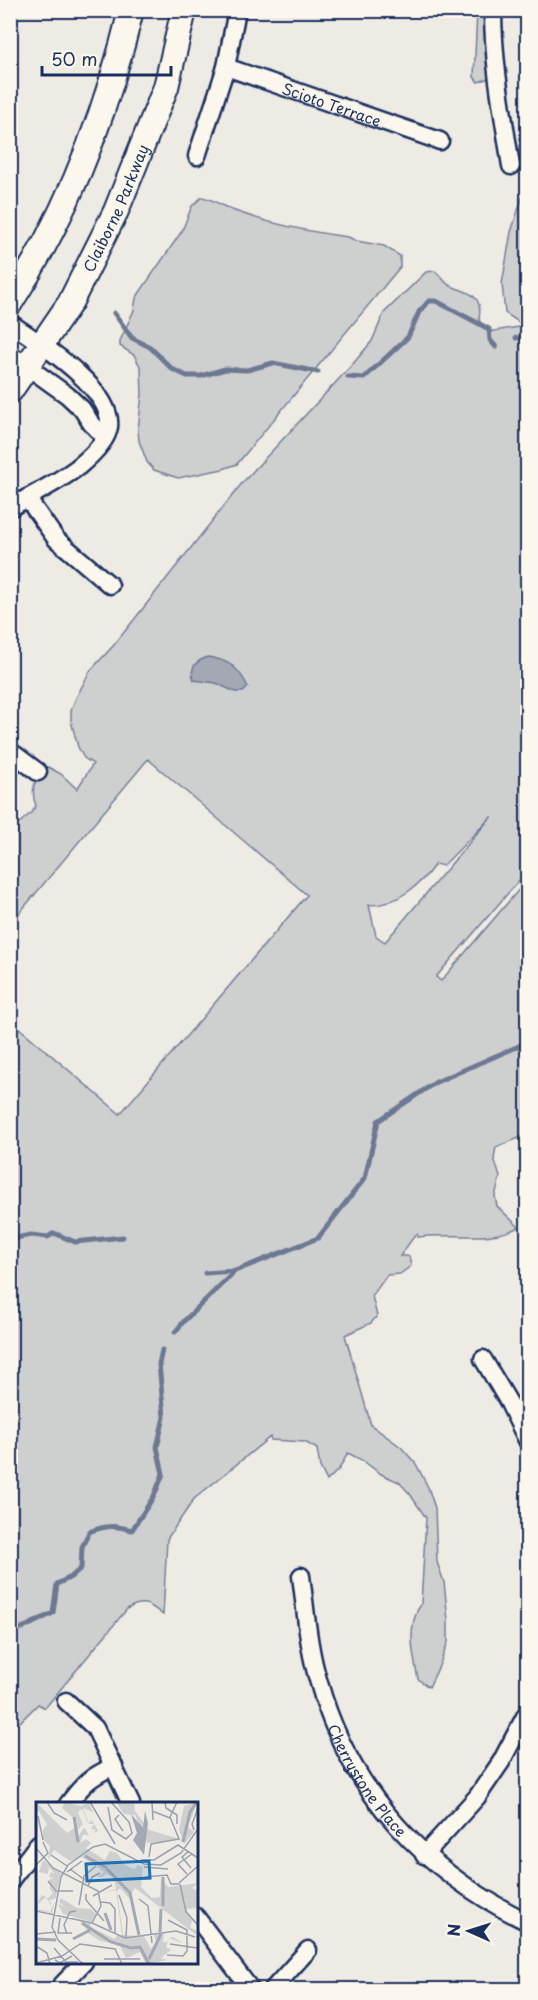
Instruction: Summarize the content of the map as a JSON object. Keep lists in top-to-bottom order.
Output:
{
  "streets": {
    "main road": ["Claiborne Parkway"],
    "street": ["Scioto Terrace", "Cherrystone Place"]
  },
  "scale_bar": "50 m",
  "north": "left"
}
